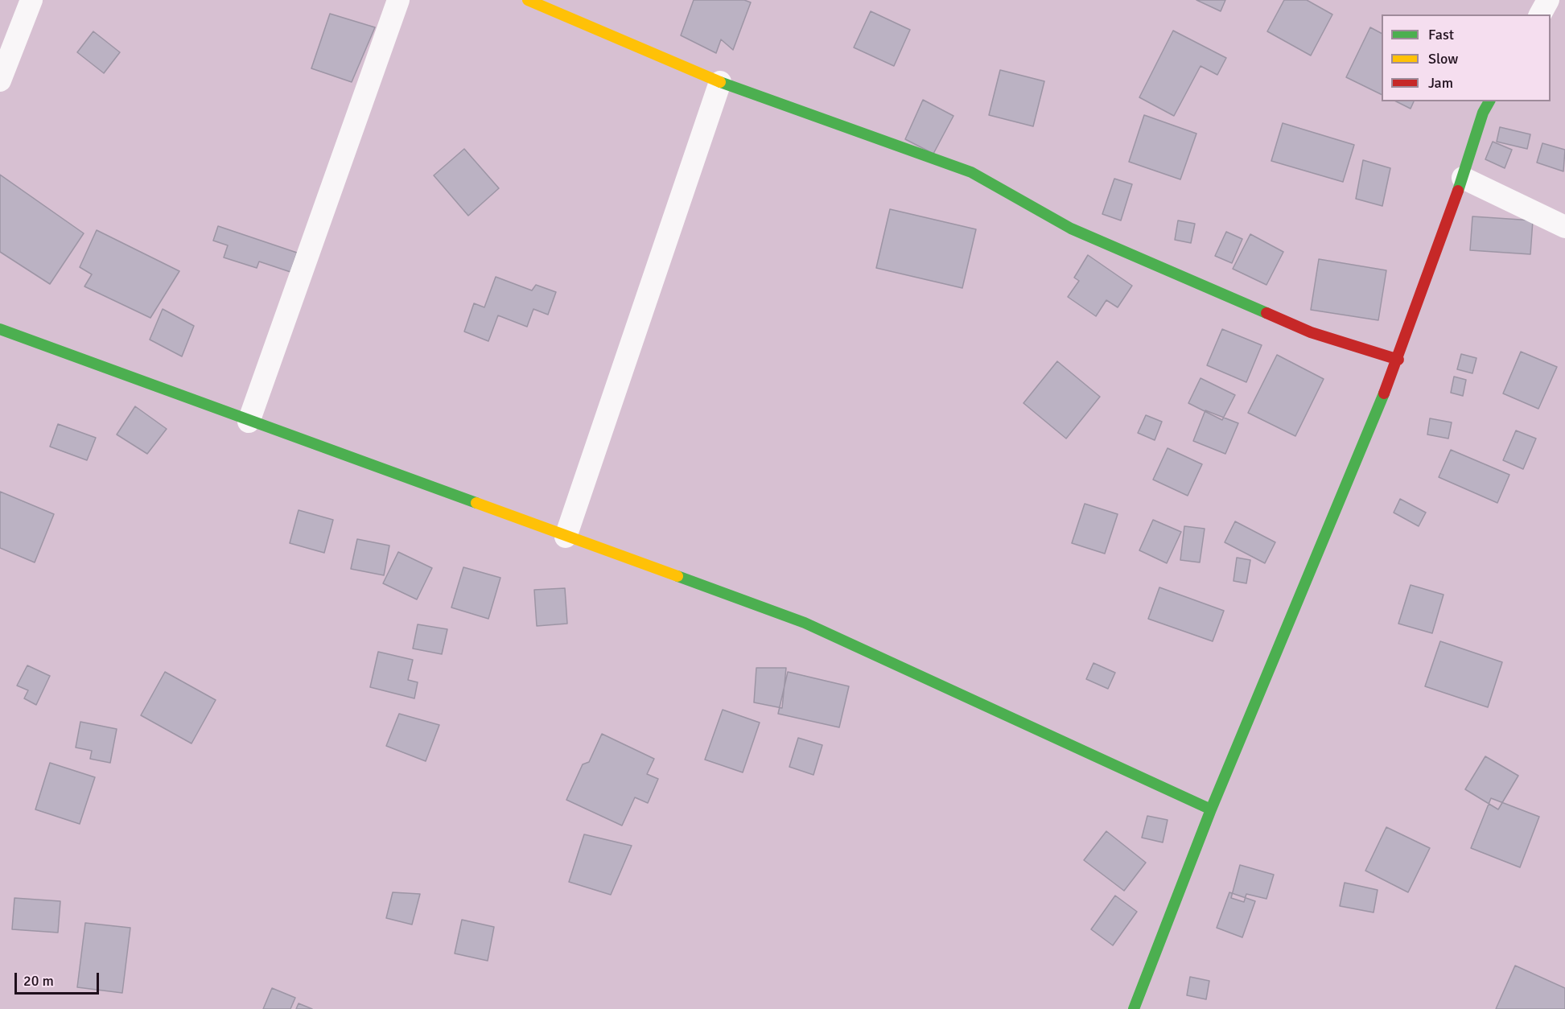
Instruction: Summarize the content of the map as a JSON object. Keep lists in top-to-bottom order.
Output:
{
  "legend": ["Fast", "Slow", "Jam"],
  "scale_bar": "20 m"
}
